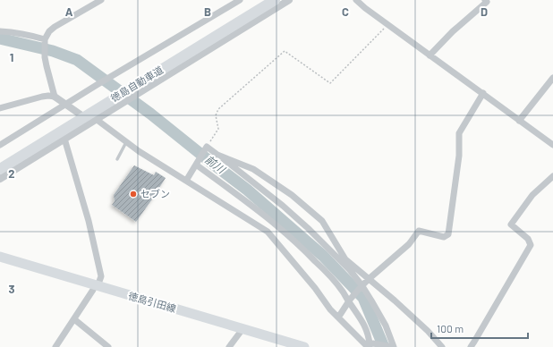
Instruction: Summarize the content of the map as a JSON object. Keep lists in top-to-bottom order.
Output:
{
  "streets": {
    "highway": ["徳島自動車道"],
    "main road": ["徳島引田線"]
  },
  "water": ["前川"],
  "places": ["セブン"],
  "scale_bar": "100 m",
  "grid": {
    "columns": [
      "A",
      "B",
      "C",
      "D"
    ],
    "rows": ["1", "2", "3"]
  }
}
